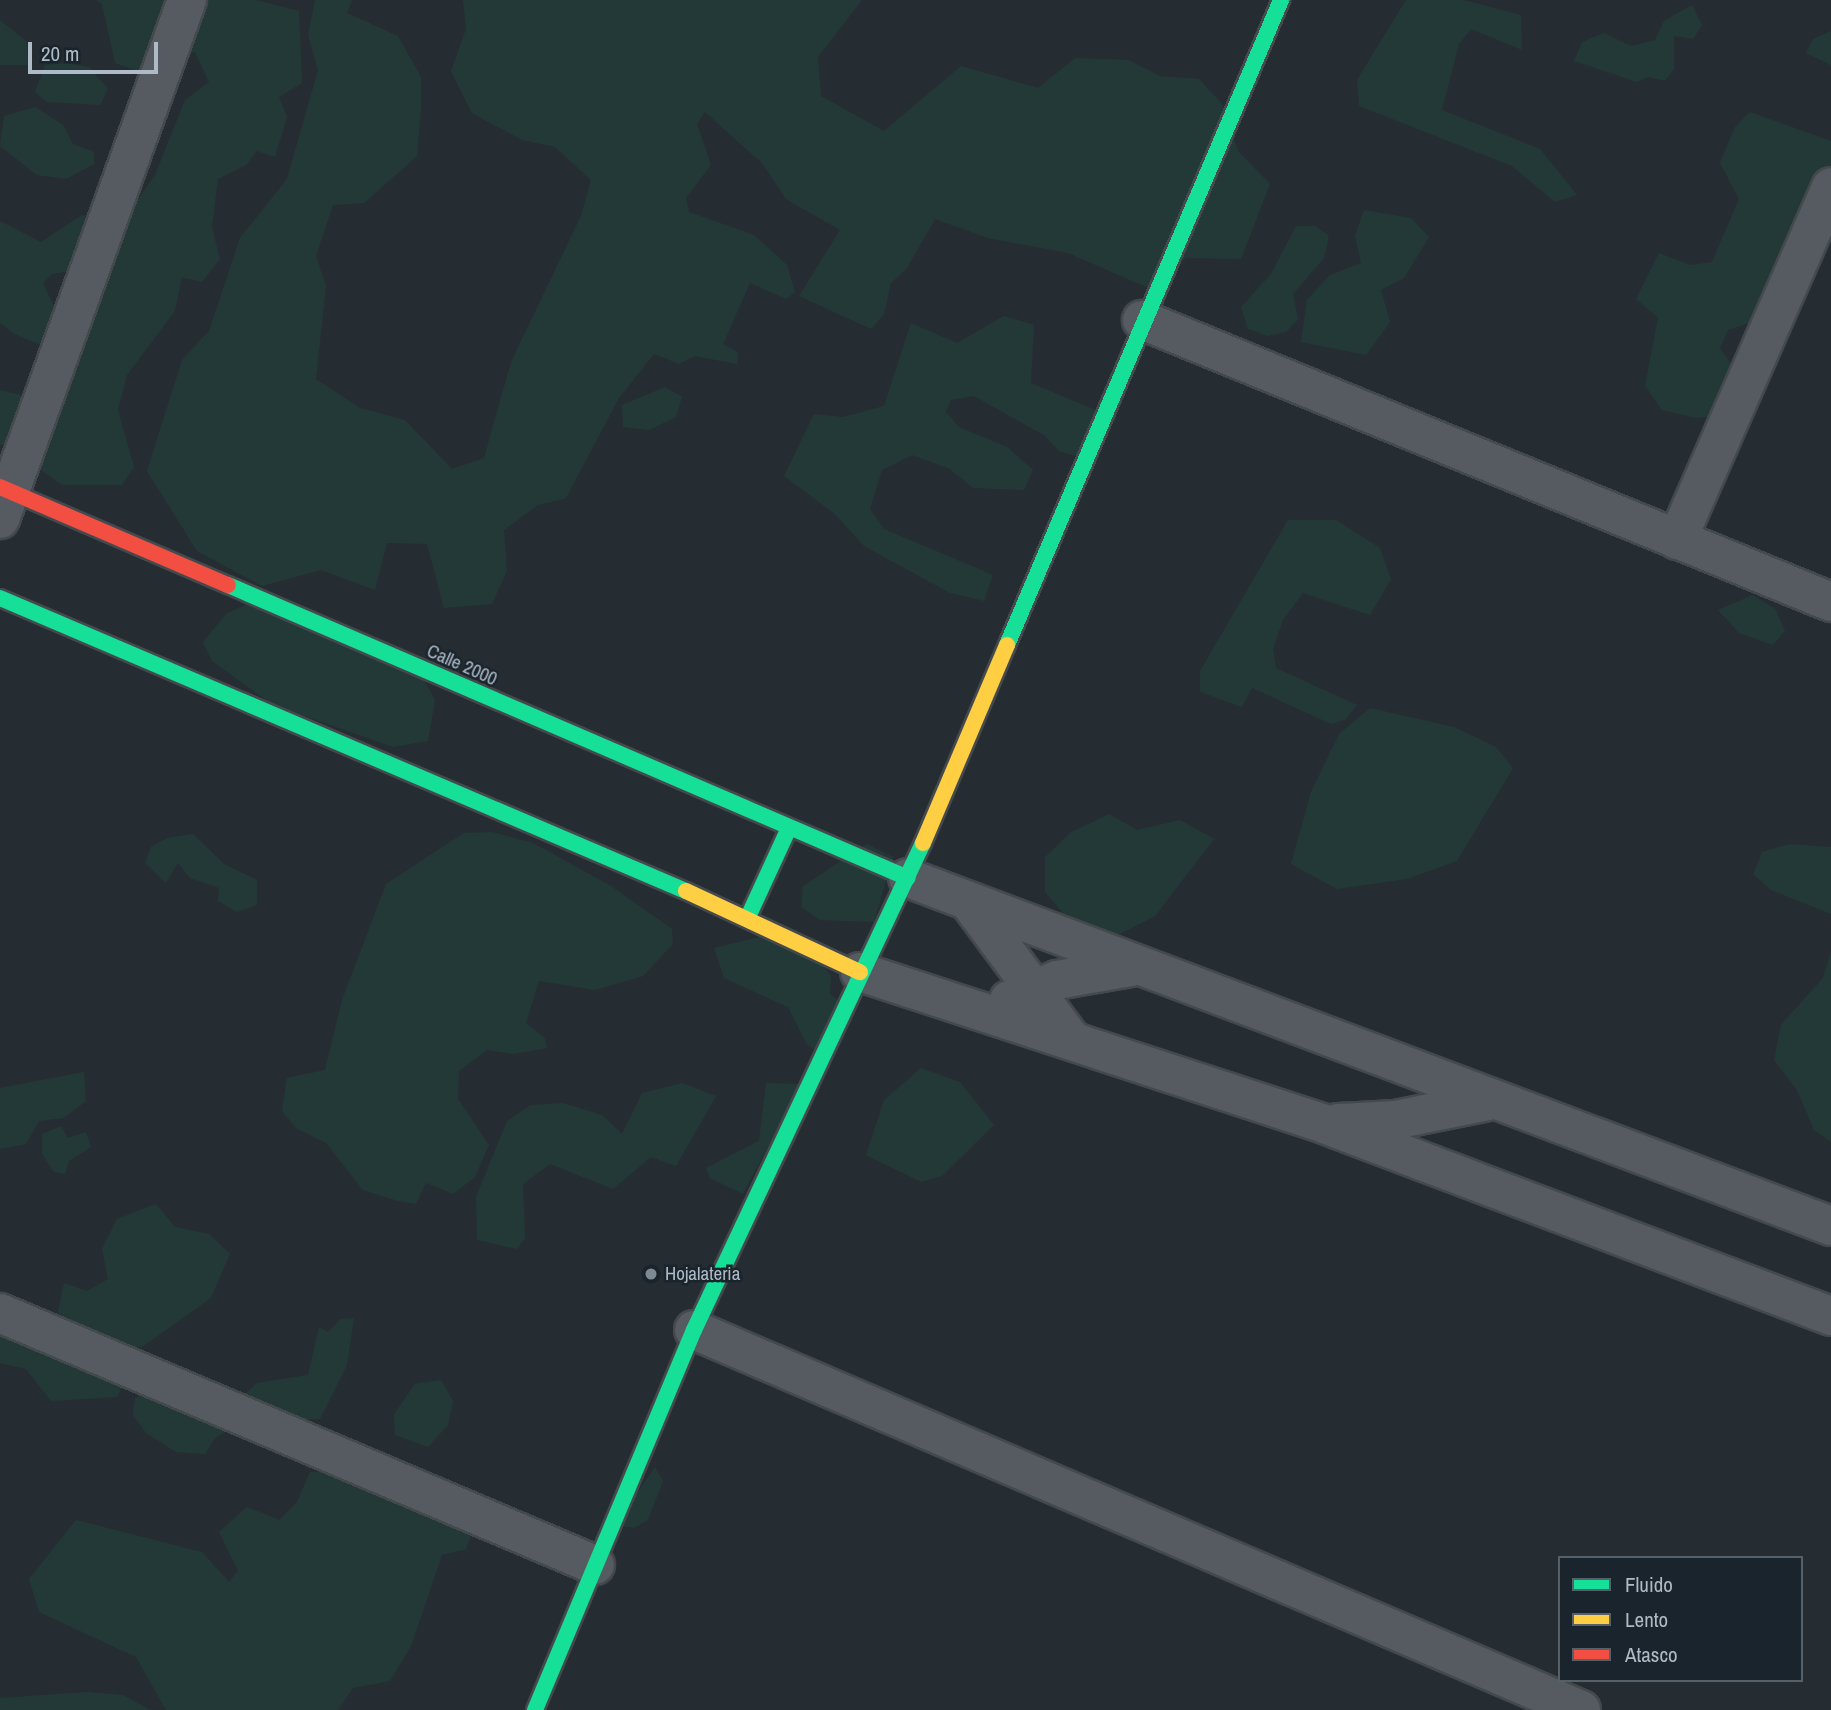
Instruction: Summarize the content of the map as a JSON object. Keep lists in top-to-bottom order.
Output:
{
  "streets": {
    "street": ["Calle 2000"]
  },
  "places": ["Hojalateria"],
  "legend": ["Fluido", "Lento", "Atasco"],
  "scale_bar": "20 m"
}
